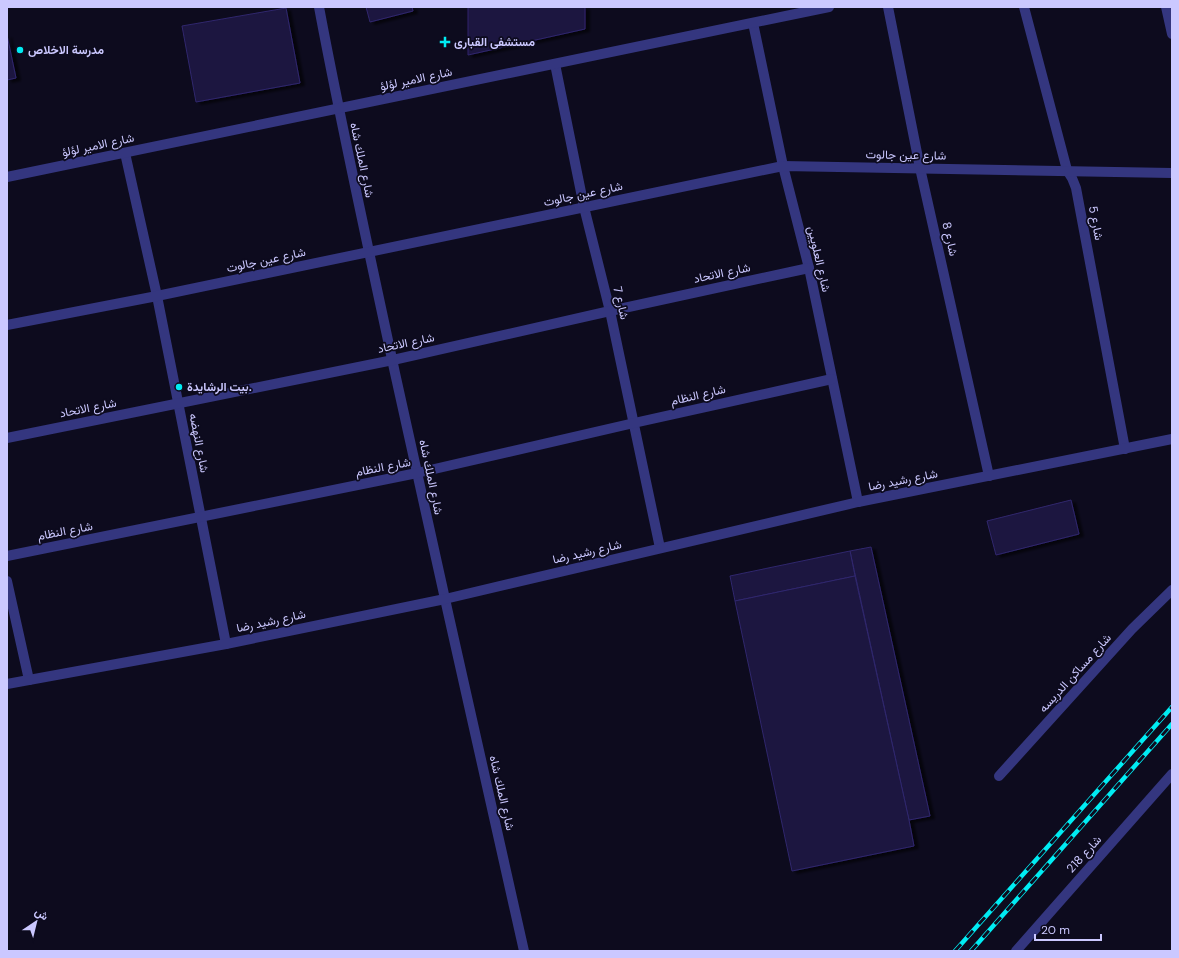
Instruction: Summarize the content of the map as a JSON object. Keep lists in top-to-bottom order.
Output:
{
  "streets": {
    "street": [
      "شارع الامير لؤلؤ",
      "شارع عين جالوت",
      "شارع الملك شاه",
      "شارع 5",
      "شارع 8",
      "شارع العلويين",
      "شارع الاتحاد",
      "شارع 7",
      "شارع النظام",
      "شارع النهضه",
      "شارع رشيد رضا",
      "شارع مساكن الدريسه",
      "شارع 218"
    ]
  },
  "crossings": [
    ["شارع الامير لؤلؤ", "شارع الملك شاه"],
    ["شارع الامير لؤلؤ", "شارع العلويين"],
    ["شارع الامير لؤلؤ", "شارع 7"],
    ["شارع الامير لؤلؤ", "شارع النهضه"],
    ["شارع عين جالوت", "شارع الملك شاه"],
    ["شارع عين جالوت", "شارع 5"],
    ["شارع عين جالوت", "شارع 8"],
    ["شارع عين جالوت", "شارع العلويين"],
    ["شارع عين جالوت", "شارع 7"],
    ["شارع عين جالوت", "شارع النهضه"],
    ["شارع الملك شاه", "شارع الاتحاد"],
    ["شارع الملك شاه", "شارع النظام"],
    ["شارع الملك شاه", "شارع رشيد رضا"],
    ["شارع 5", "شارع رشيد رضا"],
    ["شارع 8", "شارع رشيد رضا"],
    ["شارع العلويين", "شارع الاتحاد"],
    ["شارع العلويين", "شارع النظام"],
    ["شارع العلويين", "شارع رشيد رضا"],
    ["شارع الاتحاد", "شارع 7"],
    ["شارع الاتحاد", "شارع النهضه"],
    ["شارع 7", "شارع النظام"],
    ["شارع 7", "شارع رشيد رضا"],
    ["شارع النظام", "شارع النهضه"],
    ["شارع النهضه", "شارع رشيد رضا"]
  ],
  "places": {
    "health": ["مستشفى القبارى"],
    "other": ["مدرسة الاخلاص", "بيت الرشايدة."]
  },
  "scale_bar": "20 m",
  "north": "top right"
}
